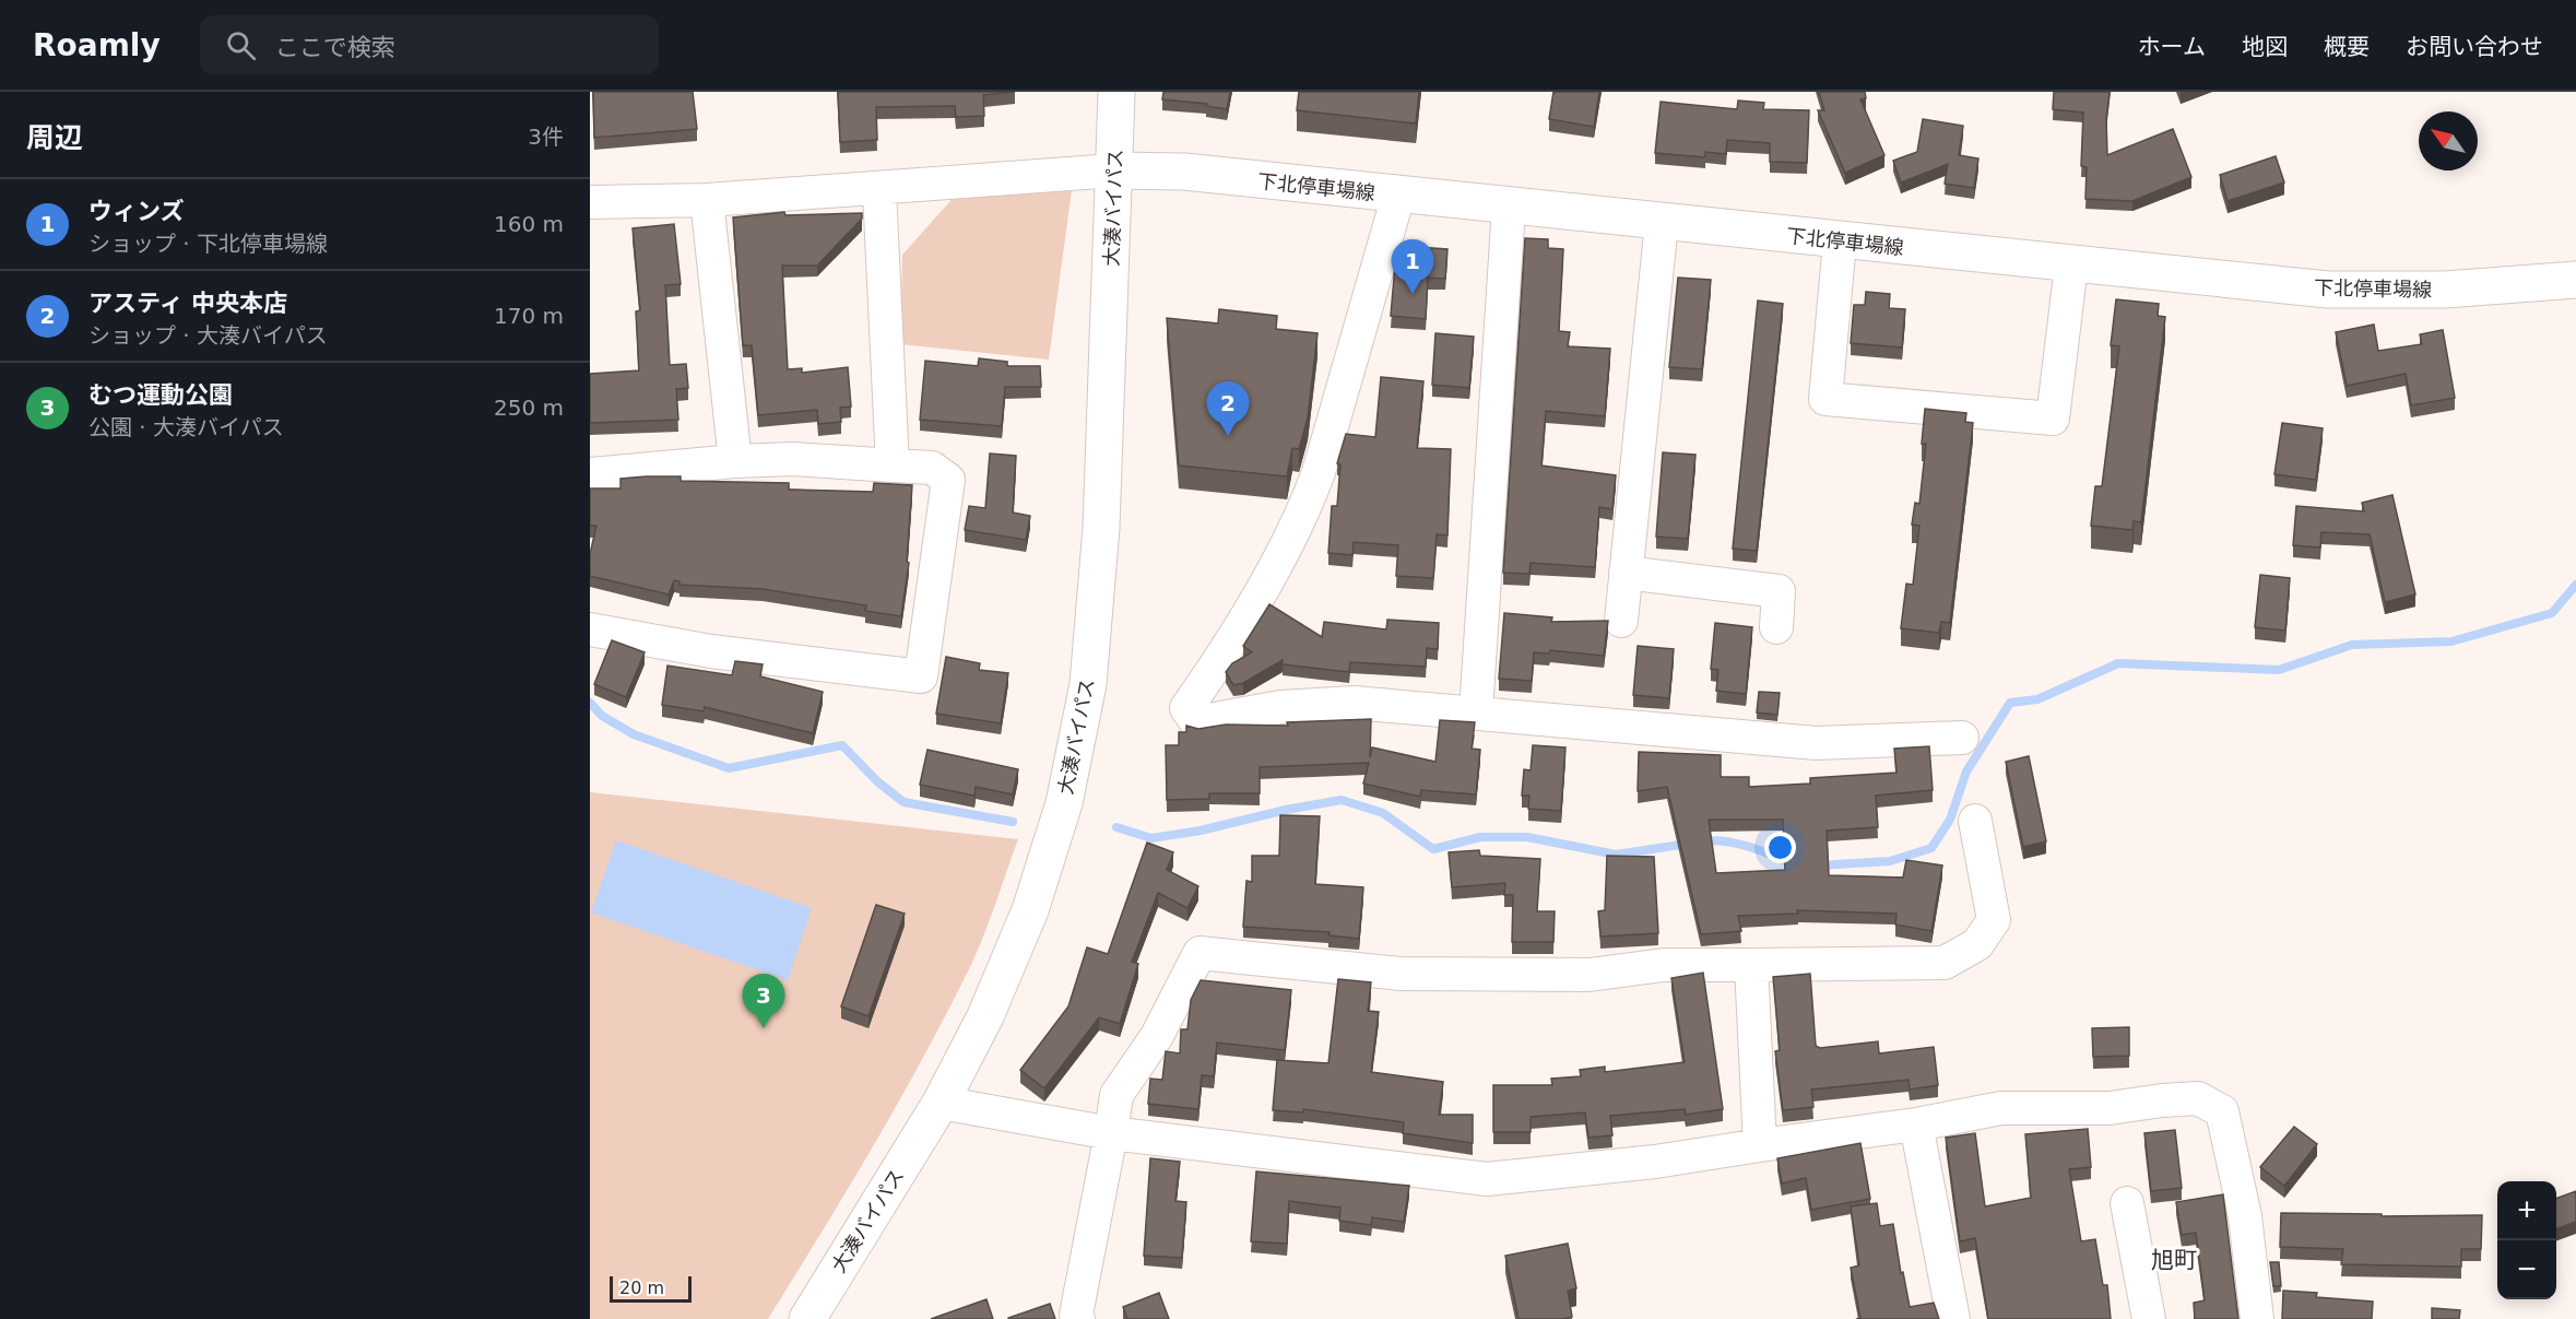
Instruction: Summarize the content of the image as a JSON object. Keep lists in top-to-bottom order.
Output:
{
  "streets": {
    "main road": ["下北停車場線", "大湊バイパス"]
  },
  "crossings": [
    ["下北停車場線", "大湊バイパス"]
  ],
  "districts": ["旭町"],
  "scale_bar": "20 m",
  "north": "top left",
  "page": {
    "header": "Roamly",
    "search": "ここで検索",
    "nav": [
      "ホーム",
      "地図",
      "概要",
      "お問い合わせ"
    ],
    "heading": ["周辺", "3件"],
    "list": [
      {
        "mark": "1",
        "name": "ウィンズ",
        "note": "ショップ · 下北停車場線",
        "value": "160 m"
      },
      {
        "mark": "2",
        "name": "アスティ 中央本店",
        "note": "ショップ · 大湊バイパス",
        "value": "170 m"
      },
      {
        "mark": "3",
        "name": "むつ運動公園",
        "note": "公園 · 大湊バイパス",
        "value": "250 m"
      }
    ],
    "pins": ["1", "2", "3"],
    "map_buttons": ["+", "−"],
    "scale": "20 m"
  }
}
